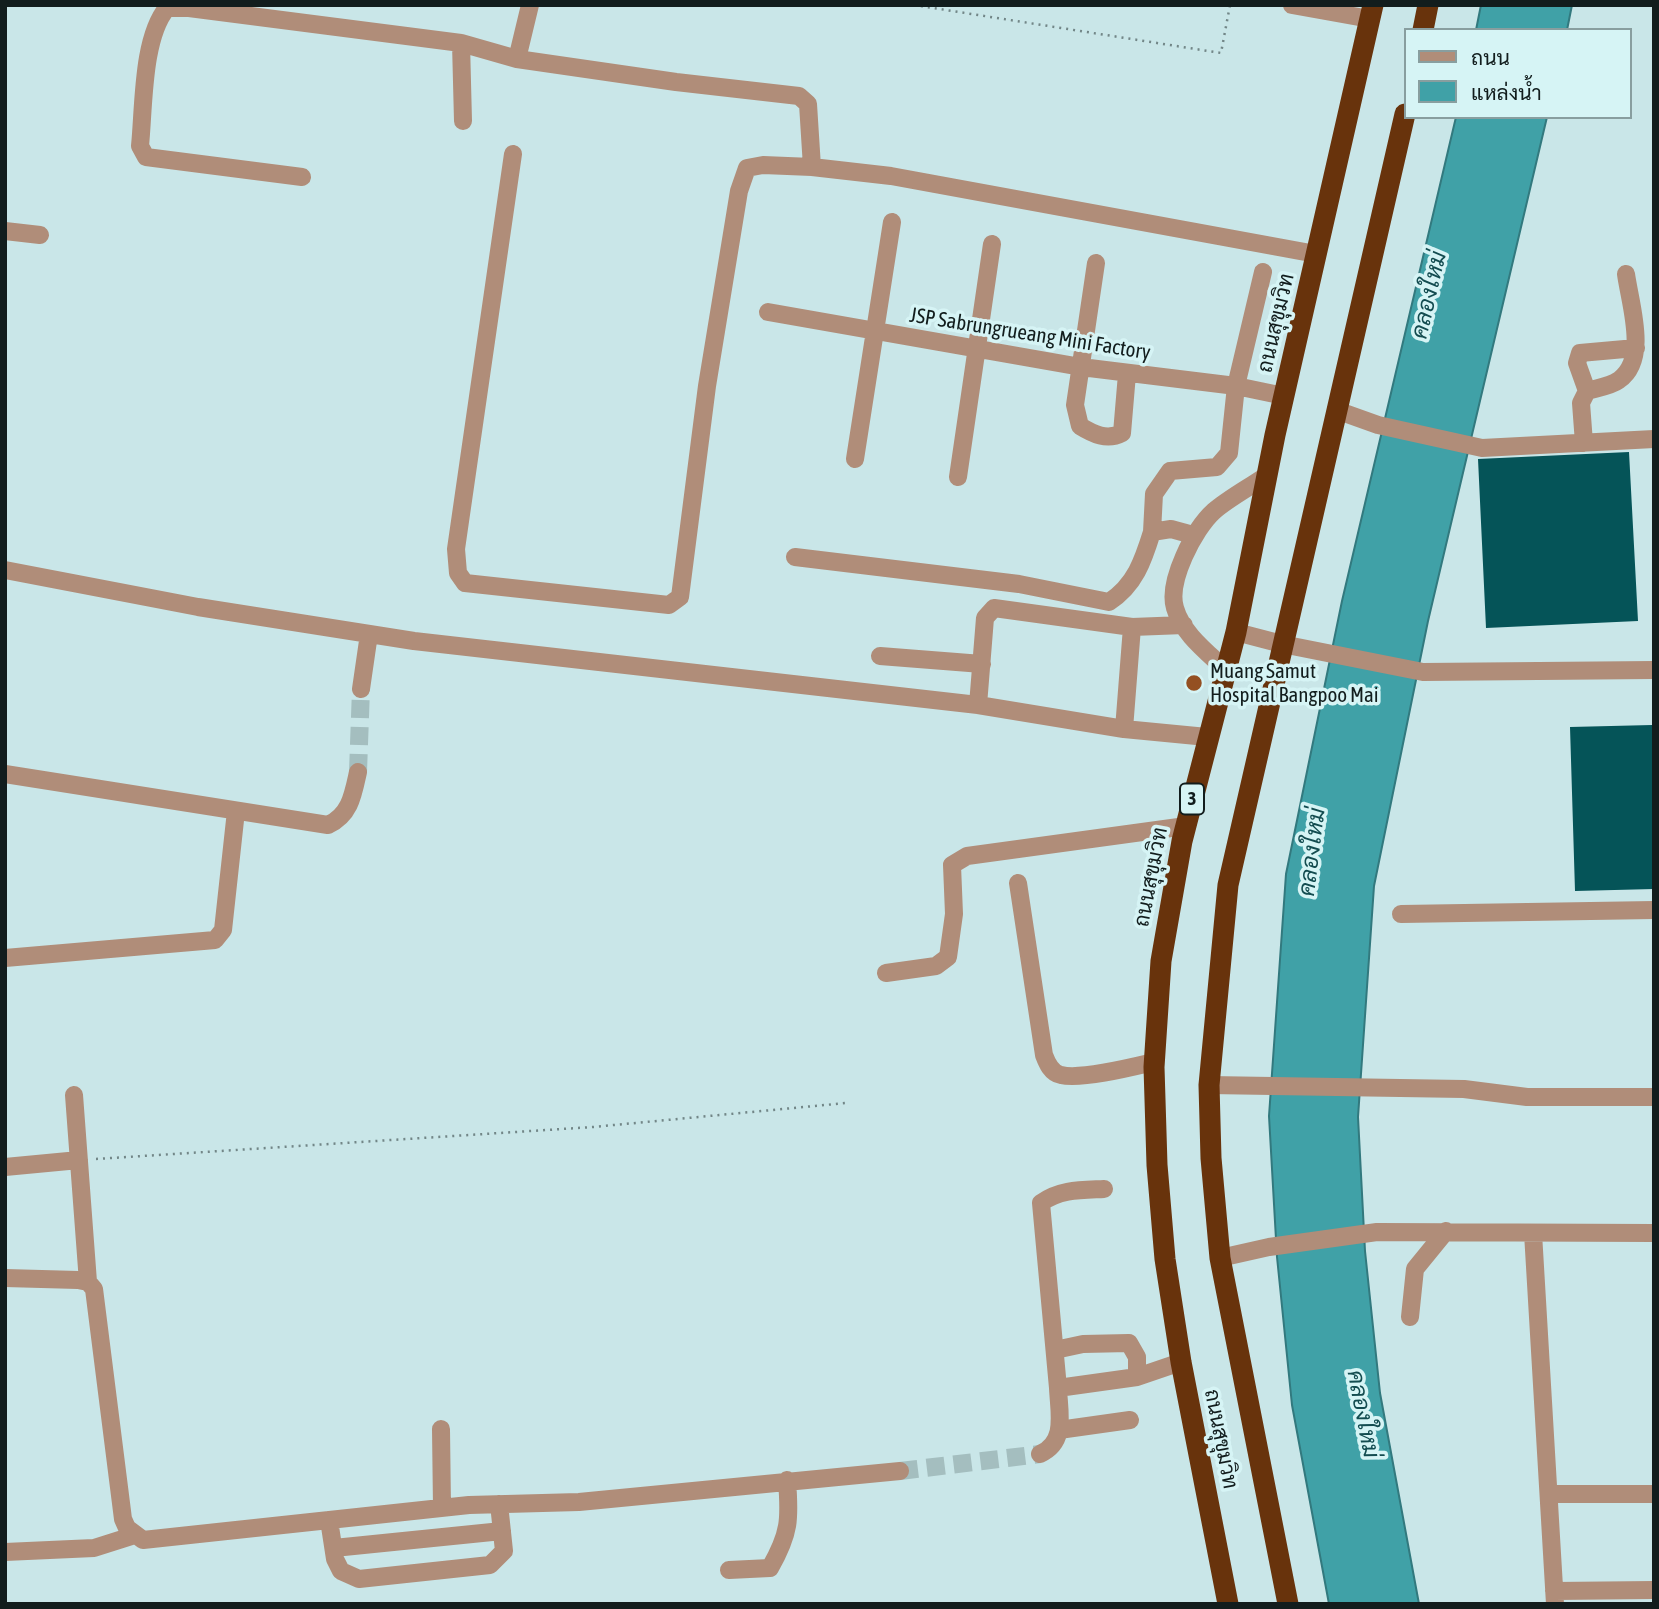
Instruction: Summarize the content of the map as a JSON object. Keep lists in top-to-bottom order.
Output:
{
  "streets": {
    "highway": ["ถนนสุขุมวิท", "3"],
    "lane": ["JSP Sabrungrueang Mini Factory"]
  },
  "crossings": [
    ["ถนนสุขุมวิท", "JSP Sabrungrueang Mini Factory"]
  ],
  "water": ["คลองใหม่"],
  "places": ["Muang Samut Hospital Bangpoo Mai"],
  "legend": ["ถนน", "แหล่งน้ำ"]
}
